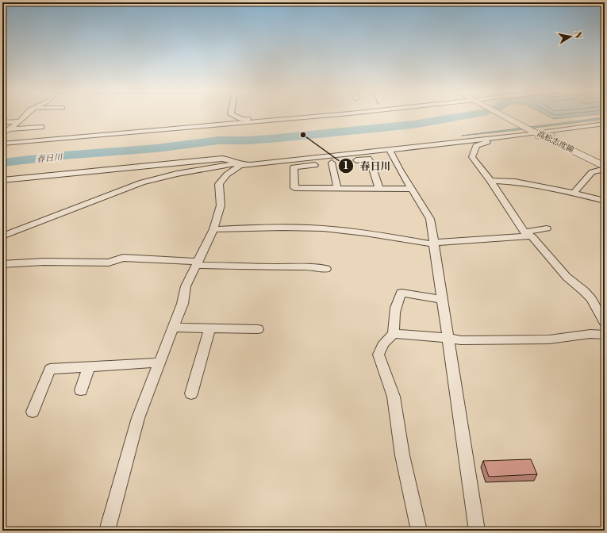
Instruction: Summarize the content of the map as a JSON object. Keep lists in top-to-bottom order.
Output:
{
  "streets": {
    "main road": ["高松志度線"]
  },
  "water": ["春日川"],
  "places": ["春日川"],
  "north": "right"
}
